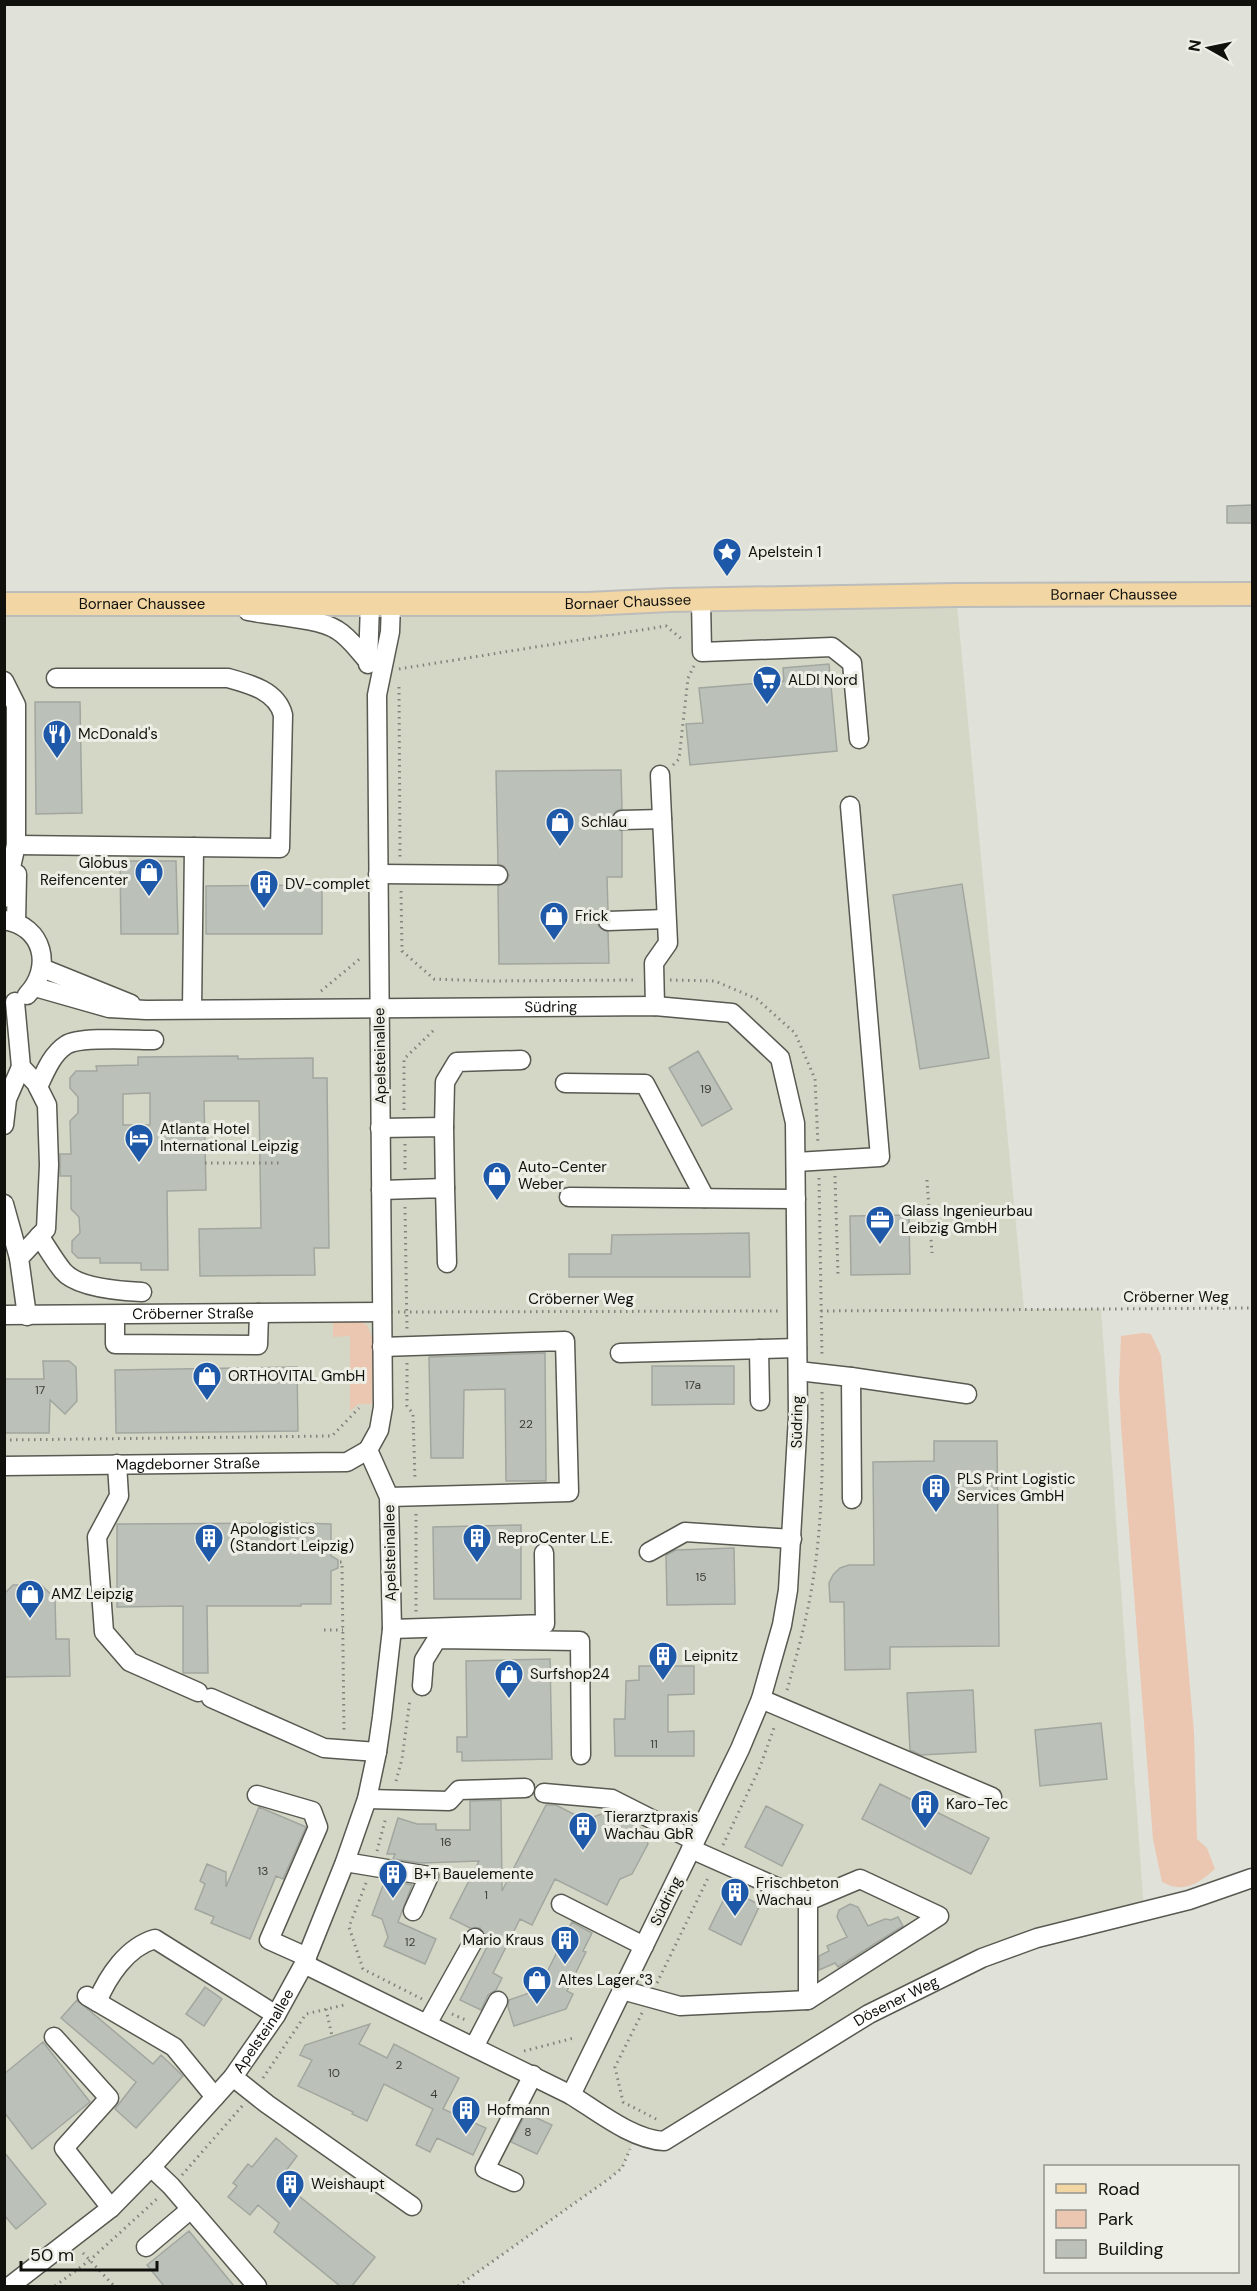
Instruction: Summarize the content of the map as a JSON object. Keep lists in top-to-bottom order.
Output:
{
  "streets": {
    "main road": ["Bornaer Chaussee"],
    "street": [
      "Südring",
      "Apelsteinallee",
      "Cröberner Straße",
      "Magdeborner Straße",
      "Dösener Weg"
    ],
    "path": ["Cröberner Weg"]
  },
  "crossings": [
    ["Bornaer Chaussee", "Apelsteinallee"],
    ["Südring", "Apelsteinallee"],
    ["Südring", "Dösener Weg"],
    ["Apelsteinallee", "Cröberner Weg"],
    ["Apelsteinallee", "Cröberner Straße"],
    ["Apelsteinallee", "Magdeborner Straße"],
    ["Cröberner Weg", "Cröberner Straße"]
  ],
  "places": {
    "place": ["Apelstein 1"],
    "supermarket": ["ALDI Nord"],
    "restaurant": ["McDonald's"],
    "shop": [
      "Schlau",
      "Globus Reifencenter",
      "Frick",
      "Auto-Center Weber",
      "ORTHOVITAL GmbH",
      "AMZ Leipzig",
      "Surfshop24",
      "Altes Lager °3"
    ],
    "building": [
      "DV-complet",
      "PLS Print Logistic Services GmbH",
      "Apologistics (Standort Leipzig)",
      "ReproCenter L.E.",
      "Leipnitz",
      "Karo-Tec",
      "Tierarztpraxis Wachau GbR",
      "B+T Bauelemente",
      "Frischbeton Wachau",
      "Mario Kraus",
      "Hofmann",
      "Weishaupt"
    ],
    "hotel": ["Atlanta Hotel International Leipzig"],
    "office": ["Glass Ingenieurbau Leibzig GmbH"]
  },
  "house_numbers": [
    "19",
    "17a",
    "17",
    "22",
    "15",
    "11",
    "16",
    "13",
    "1",
    "12",
    "2",
    "10",
    "4",
    "8"
  ],
  "legend": ["Road", "Park", "Building"],
  "scale_bar": "50 m",
  "north": "left"
}
